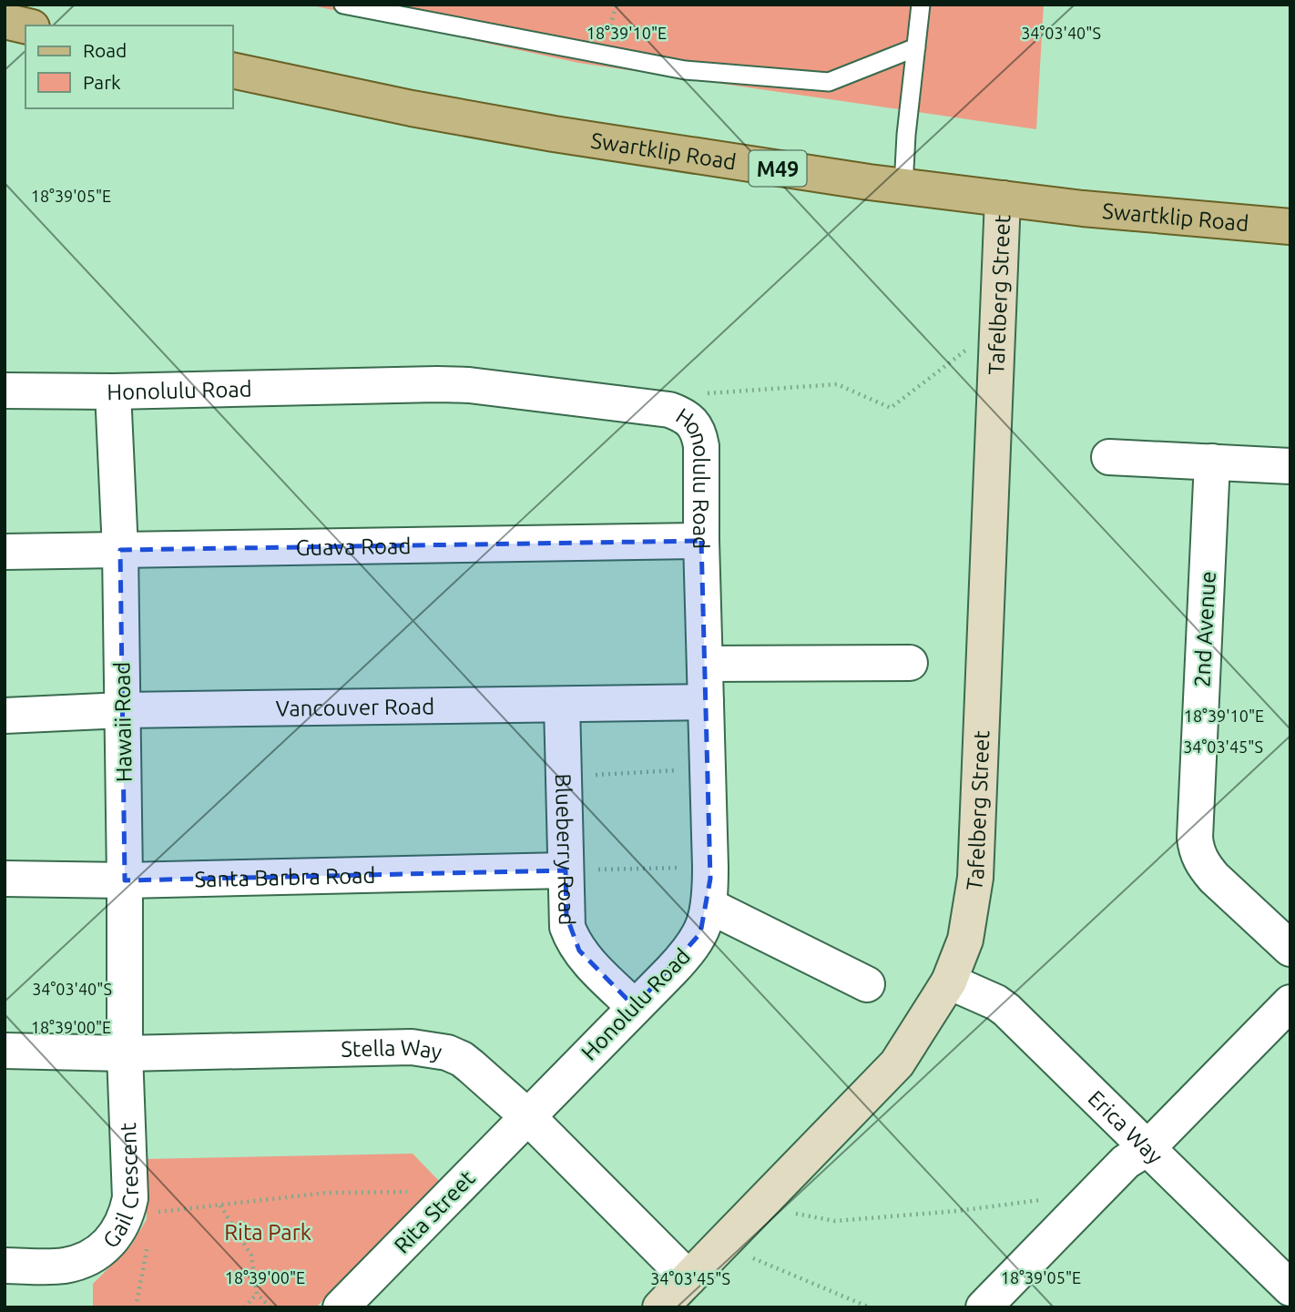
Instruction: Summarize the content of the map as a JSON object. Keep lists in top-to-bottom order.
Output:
{
  "streets": {
    "main road": ["Swartklip Road", "M49"],
    "street": [
      "Tafelberg Street",
      "Honolulu Road",
      "Guava Road",
      "2nd Avenue",
      "Vancouver Road",
      "Hawaii Road",
      "Blueberry Road",
      "Santa Barbra Road",
      "Stella Way",
      "Erica Way",
      "Gail Crescent",
      "Rita Street"
    ]
  },
  "crossings": [
    ["Swartklip Road", "Tafelberg Street"],
    ["Tafelberg Street", "Stella Way"],
    ["Tafelberg Street", "Erica Way"],
    ["Honolulu Road", "Guava Road"],
    ["Honolulu Road", "Vancouver Road"],
    ["Honolulu Road", "Hawaii Road"],
    ["Honolulu Road", "Blueberry Road"],
    ["Honolulu Road", "Stella Way"],
    ["Honolulu Road", "Rita Street"],
    ["Guava Road", "Hawaii Road"],
    ["Vancouver Road", "Hawaii Road"],
    ["Vancouver Road", "Blueberry Road"],
    ["Hawaii Road", "Santa Barbra Road"],
    ["Hawaii Road", "Stella Way"],
    ["Hawaii Road", "Gail Crescent"],
    ["Blueberry Road", "Santa Barbra Road"],
    ["Stella Way", "Gail Crescent"],
    ["Stella Way", "Rita Street"]
  ],
  "parks": ["Rita Park"],
  "legend": ["Road", "Park"],
  "coordinates": [
    "34°03'40\"S",
    "18°39'10\"E",
    "18°39'05\"E",
    "34°03'45\"S",
    "18°39'00\"E"
  ]
}
